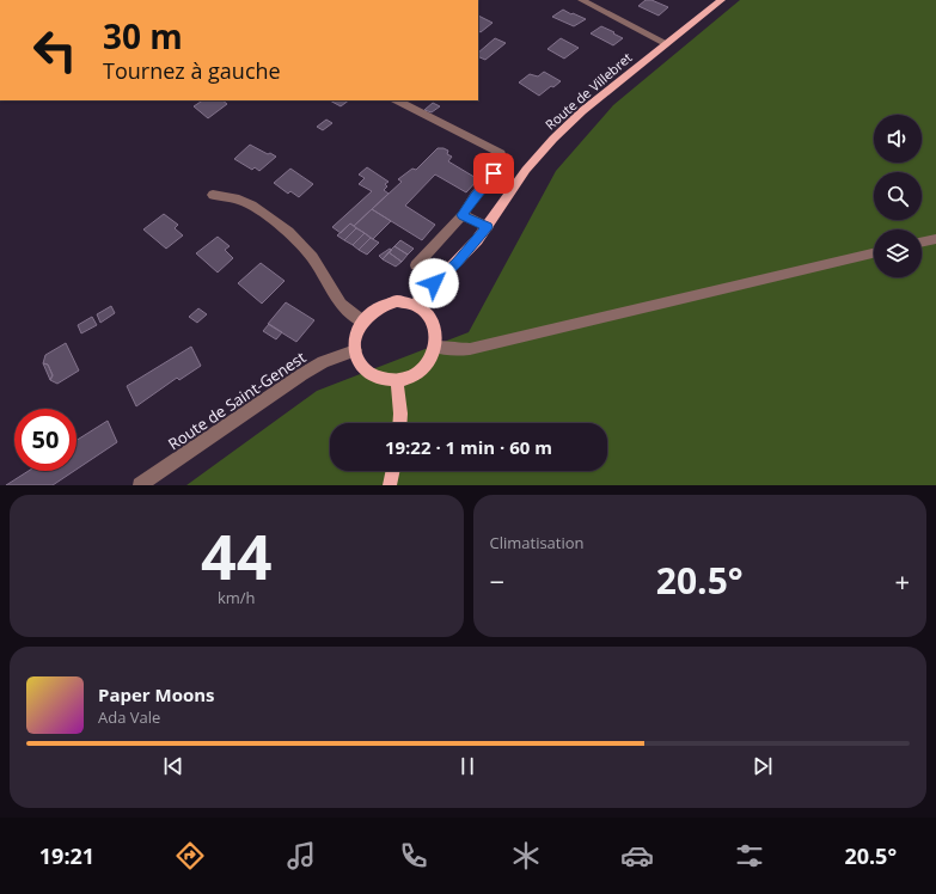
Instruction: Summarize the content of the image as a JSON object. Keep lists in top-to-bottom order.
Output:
{
  "streets": {
    "main road": ["Route de Villebret"],
    "street": ["Route de Saint-Genest"]
  },
  "crossings": [
    ["Route de Villebret", "Route de Saint-Genest"]
  ],
  "page": {
    "turn": ["30 m", "Tournez à gauche"],
    "limit": "50",
    "trip": "19:22 · 1 min · 60 m",
    "tile": [
      ["44", "km/h"],
      "Climatisation"
    ],
    "heat": ["−", "20.5°", "+"],
    "song": ["Paper Moons", "Ada Vale"],
    "tabs": ["19:21", "20.5°"]
  }
}
